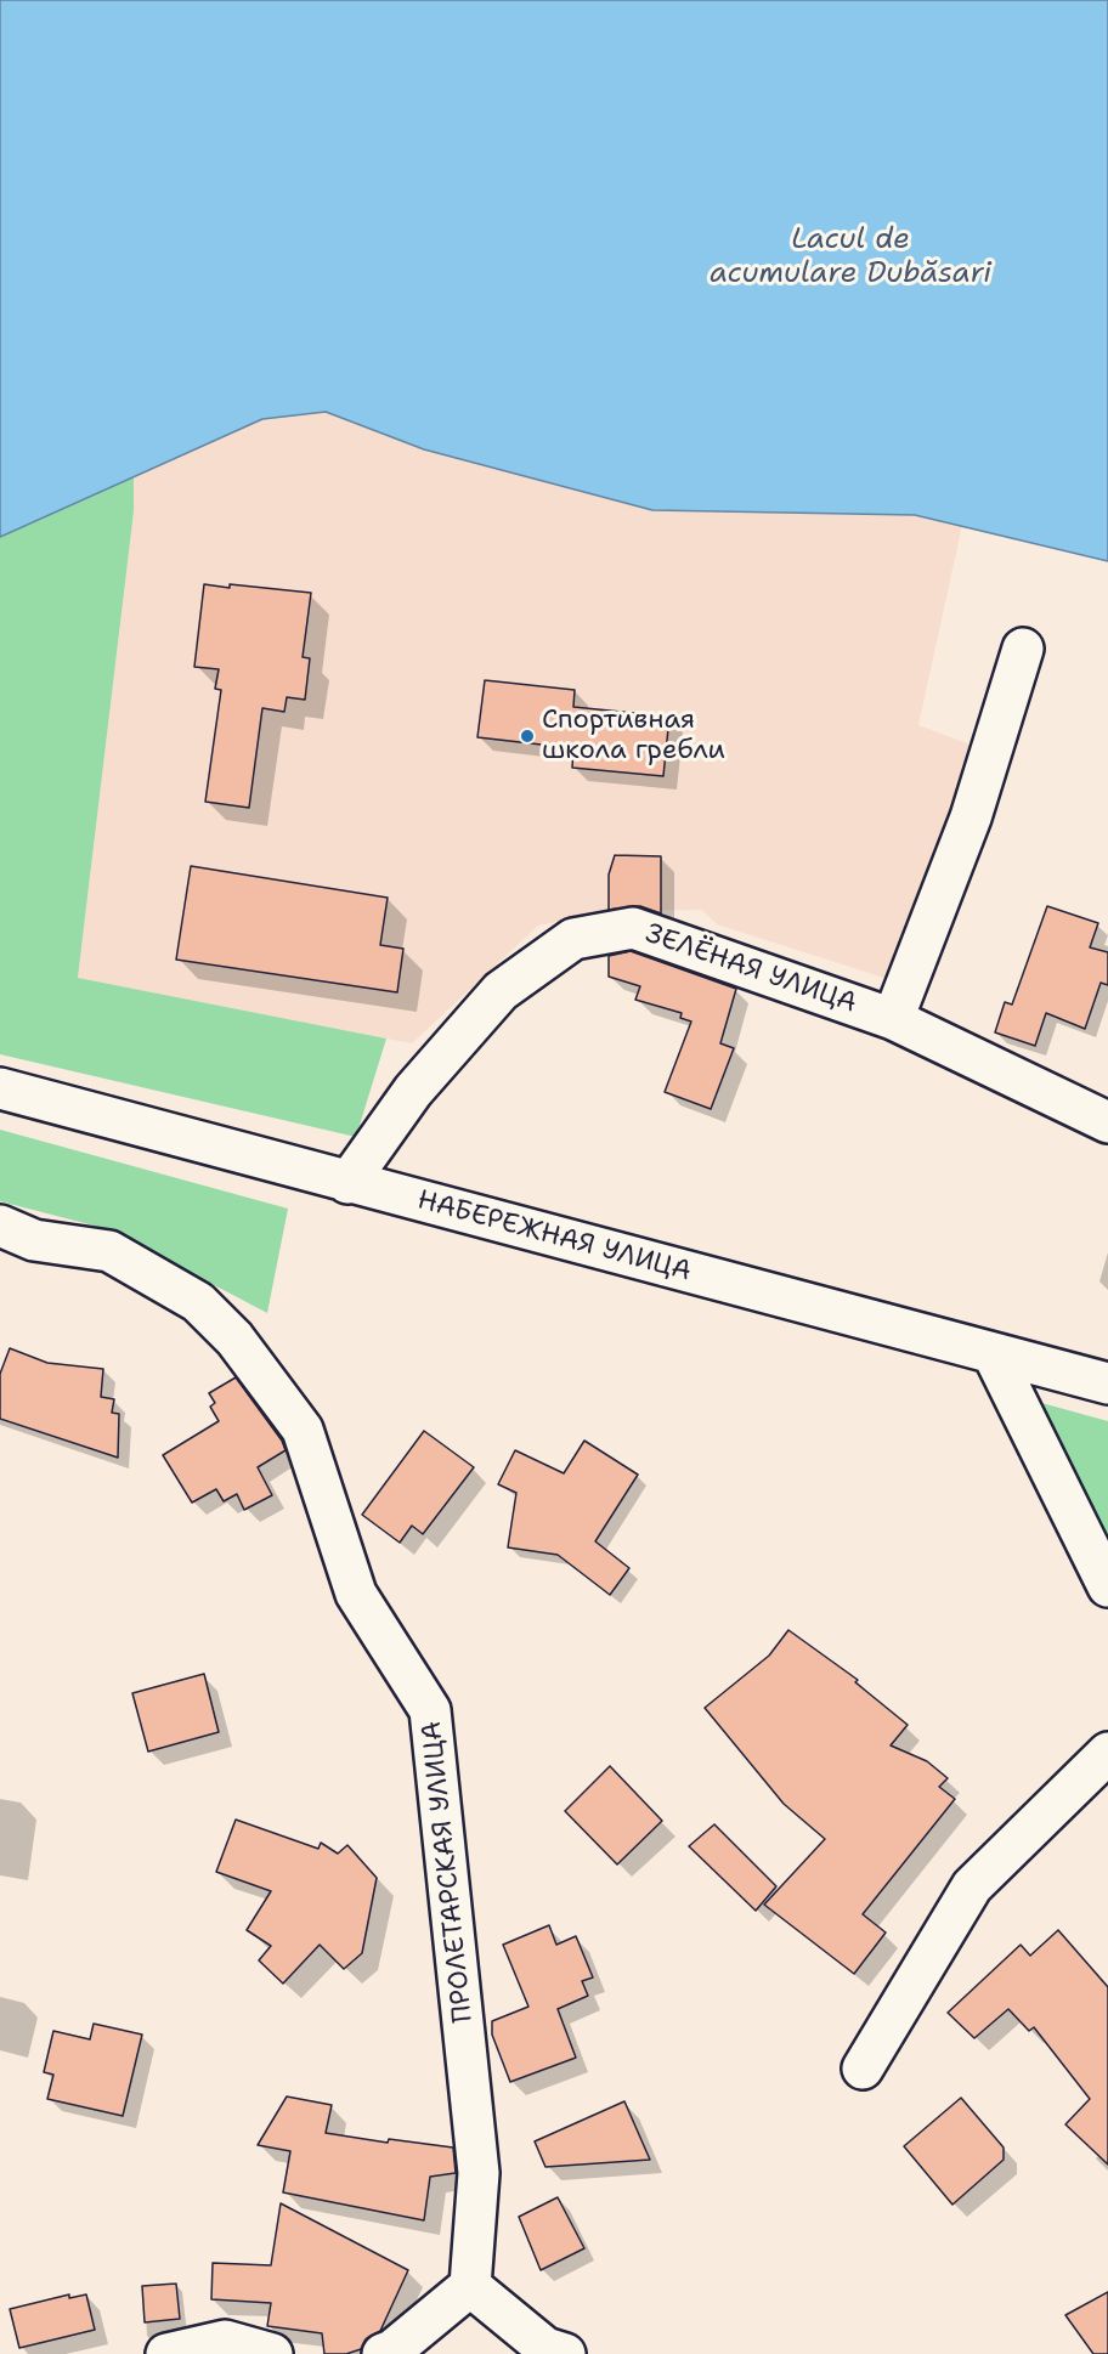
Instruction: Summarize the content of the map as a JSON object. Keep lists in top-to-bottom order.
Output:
{
  "streets": {
    "street": ["ЗЕЛЁНАЯ УЛИЦА", "НАБЕРЕЖНАЯ УЛИЦА", "ПРОЛЕТАРСКАЯ УЛИЦА"]
  },
  "crossings": [
    ["ЗЕЛЁНАЯ УЛИЦА", "НАБЕРЕЖНАЯ УЛИЦА"]
  ],
  "water": ["Lacul de acumulare Dubăsari"],
  "places": ["Спортивная школа гребли"]
}
